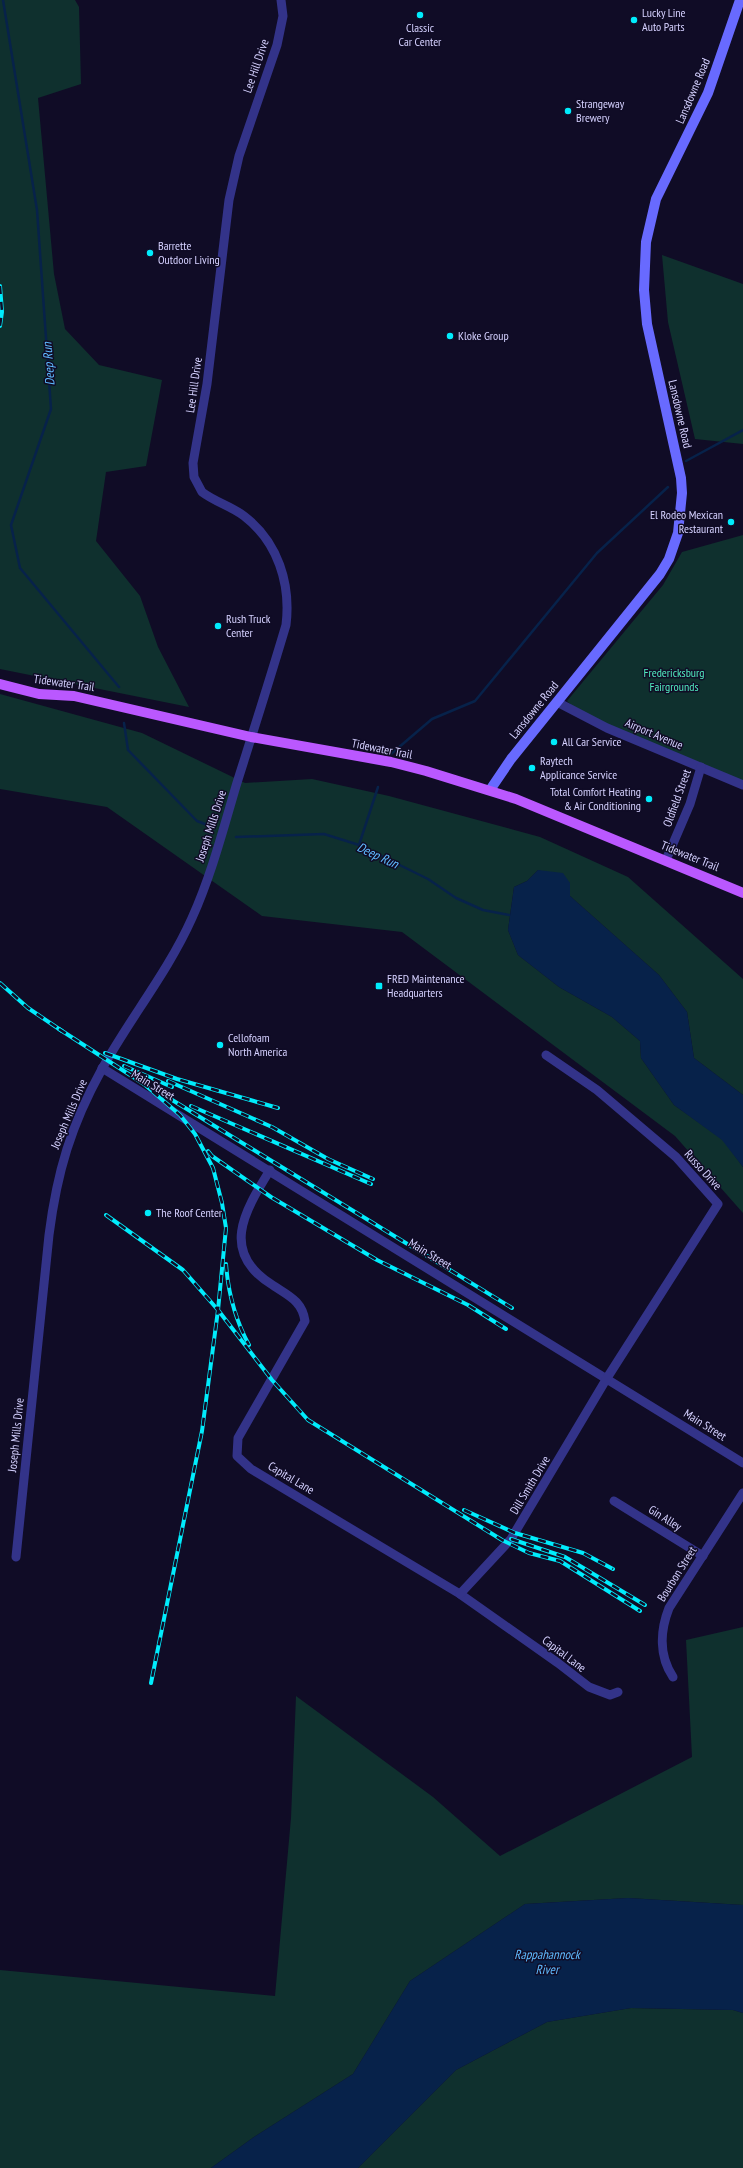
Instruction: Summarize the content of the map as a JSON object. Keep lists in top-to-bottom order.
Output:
{
  "streets": {
    "main road": ["Lansdowne Road", "Tidewater Trail"],
    "street": [
      "Lee Hill Drive",
      "Airport Avenue",
      "Oldfield Street",
      "Joseph Mills Drive",
      "Main Street",
      "Russo Drive",
      "Capital Lane",
      "Dill Smith Drive",
      "Gin Alley",
      "Bourbon Street"
    ]
  },
  "crossings": [
    ["Lee Hill Drive", "Tidewater Trail"],
    ["Lee Hill Drive", "Joseph Mills Drive"],
    ["Lansdowne Road", "Tidewater Trail"],
    ["Lansdowne Road", "Airport Avenue"],
    ["Tidewater Trail", "Oldfield Street"],
    ["Tidewater Trail", "Joseph Mills Drive"],
    ["Airport Avenue", "Oldfield Street"],
    ["Joseph Mills Drive", "Main Street"],
    ["Main Street", "Russo Drive"],
    ["Main Street", "Capital Lane"],
    ["Main Street", "Dill Smith Drive"],
    ["Russo Drive", "Dill Smith Drive"],
    ["Capital Lane", "Dill Smith Drive"],
    ["Gin Alley", "Bourbon Street"]
  ],
  "water": ["Deep Run", "Rappahannock River"],
  "parks": ["Fredericksburg Fairgrounds"],
  "places": {
    "other": [
      "Classic Car Center",
      "Lucky Line Auto Parts",
      "Strangeway Brewery",
      "Barrette Outdoor Living",
      "Kloke Group",
      "El Rodeo Mexican Restaurant",
      "Rush Truck Center",
      "All Car Service",
      "Raytech Applicance Service",
      "Total Comfort Heating & Air Conditioning",
      "Cellofoam North America",
      "The Roof Center"
    ],
    "transit": ["FRED Maintenance Headquarters"]
  }
}
